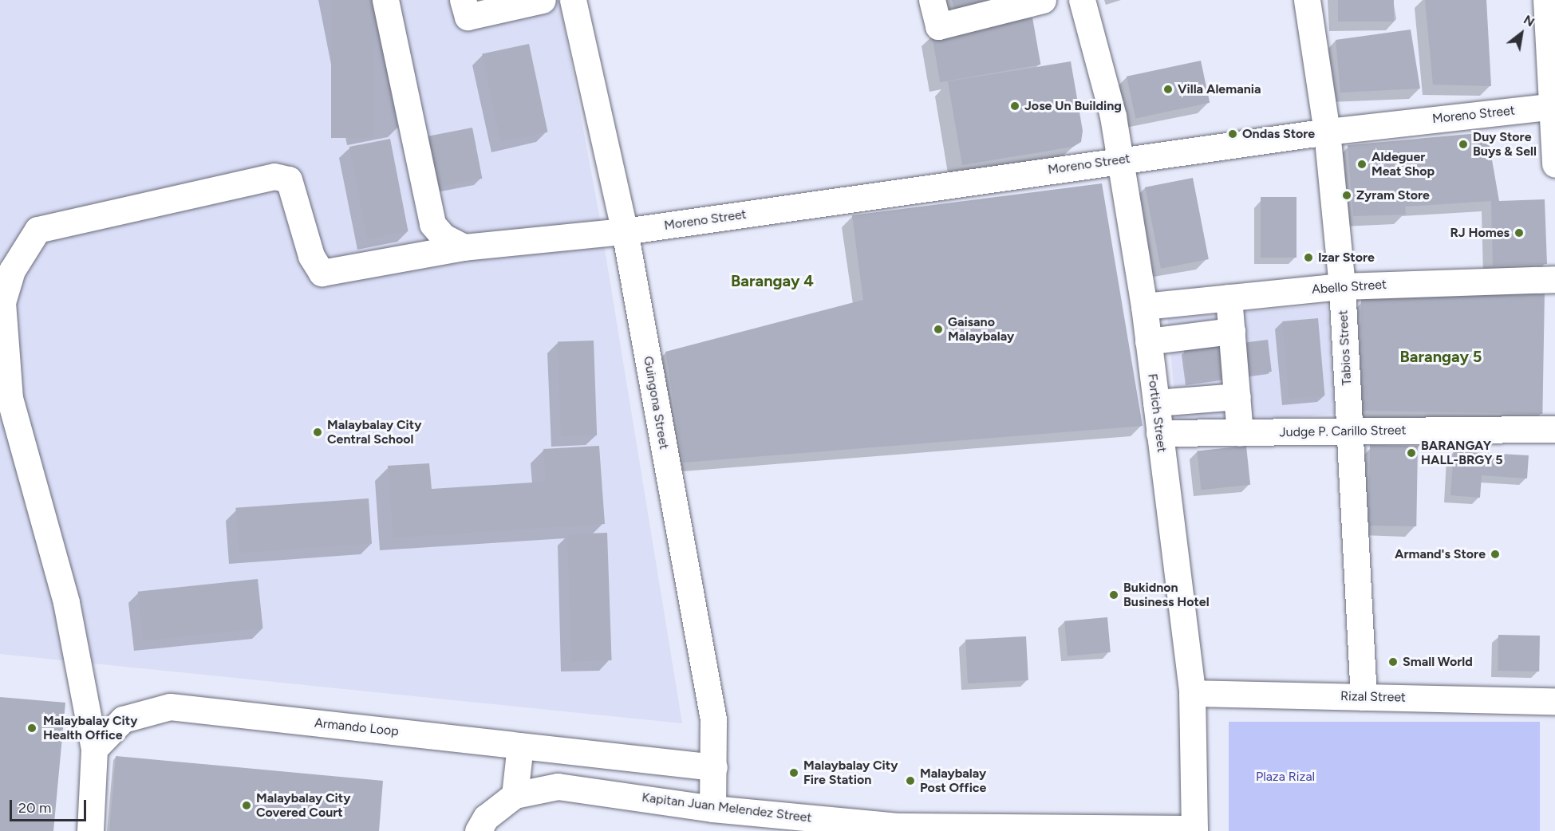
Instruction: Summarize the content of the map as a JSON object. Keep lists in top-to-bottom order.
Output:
{
  "streets": {
    "main road": [
      "Moreno Street",
      "Abello Street",
      "Tabios Street",
      "Guingona Street",
      "Fortich Street",
      "Judge P. Carillo Street",
      "Rizal Street",
      "Armando Loop",
      "Kapitan Juan Melendez Street"
    ]
  },
  "crossings": [
    ["Moreno Street", "Tabios Street"],
    ["Moreno Street", "Guingona Street"],
    ["Moreno Street", "Fortich Street"],
    ["Moreno Street", "Armando Loop"],
    ["Abello Street", "Tabios Street"],
    ["Abello Street", "Fortich Street"],
    ["Tabios Street", "Judge P. Carillo Street"],
    ["Tabios Street", "Rizal Street"],
    ["Guingona Street", "Armando Loop"],
    ["Guingona Street", "Kapitan Juan Melendez Street"],
    ["Fortich Street", "Judge P. Carillo Street"],
    ["Fortich Street", "Rizal Street"],
    ["Fortich Street", "Kapitan Juan Melendez Street"]
  ],
  "districts": ["Barangay 4", "Barangay 5"],
  "parks": ["Plaza Rizal"],
  "places": [
    "Villa Alemania",
    "Jose Un Building",
    "Ondas Store",
    "Duy Store Buys & Sell",
    "Aldeguer Meat Shop",
    "Zyram Store",
    "RJ Homes",
    "Izar Store",
    "Gaisano Malaybalay",
    "Malaybalay City Central School",
    "BARANGAY HALL-BRGY 5",
    "Armand's Store",
    "Bukidnon Business Hotel",
    "Small World",
    "Malaybalay City Health Office",
    "Malaybalay City Fire Station",
    "Malaybalay Post Office",
    "Malaybalay City Covered Court"
  ],
  "scale_bar": "20 m",
  "north": "top right"
}
